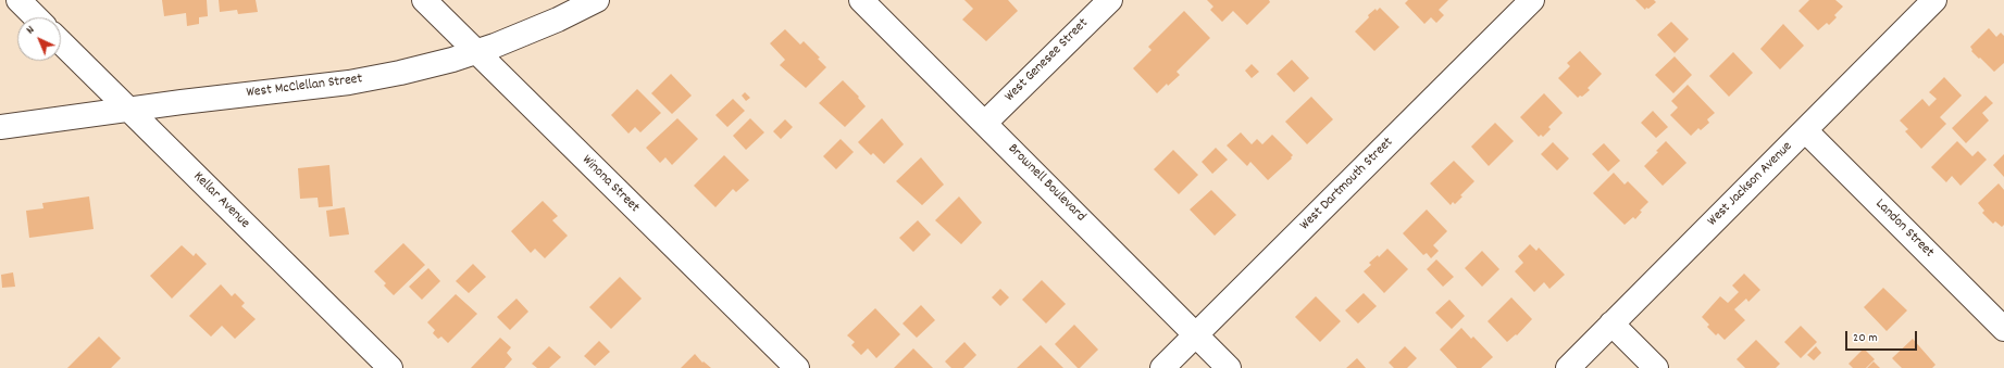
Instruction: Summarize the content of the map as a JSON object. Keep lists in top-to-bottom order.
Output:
{
  "streets": {
    "street": [
      "West Genesee Street",
      "West McClellan Street",
      "Brownell Boulevard",
      "Winona Street",
      "West Dartmouth Street",
      "West Jackson Avenue",
      "Kellar Avenue",
      "Landon Street"
    ]
  },
  "crossings": [
    ["West Genesee Street", "Brownell Boulevard"],
    ["West McClellan Street", "Winona Street"],
    ["West McClellan Street", "Kellar Avenue"],
    ["Brownell Boulevard", "West Dartmouth Street"],
    ["West Jackson Avenue", "Landon Street"]
  ],
  "scale_bar": "20 m",
  "north": "top left"
}
